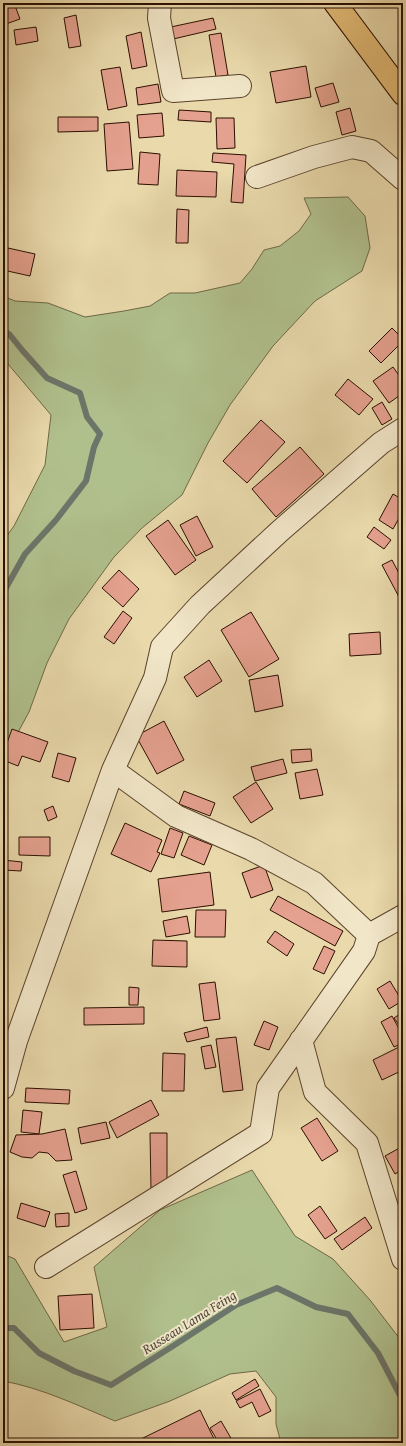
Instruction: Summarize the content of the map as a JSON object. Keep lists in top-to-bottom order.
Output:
{
  "water": ["Russeau Lama Feing"]
}
